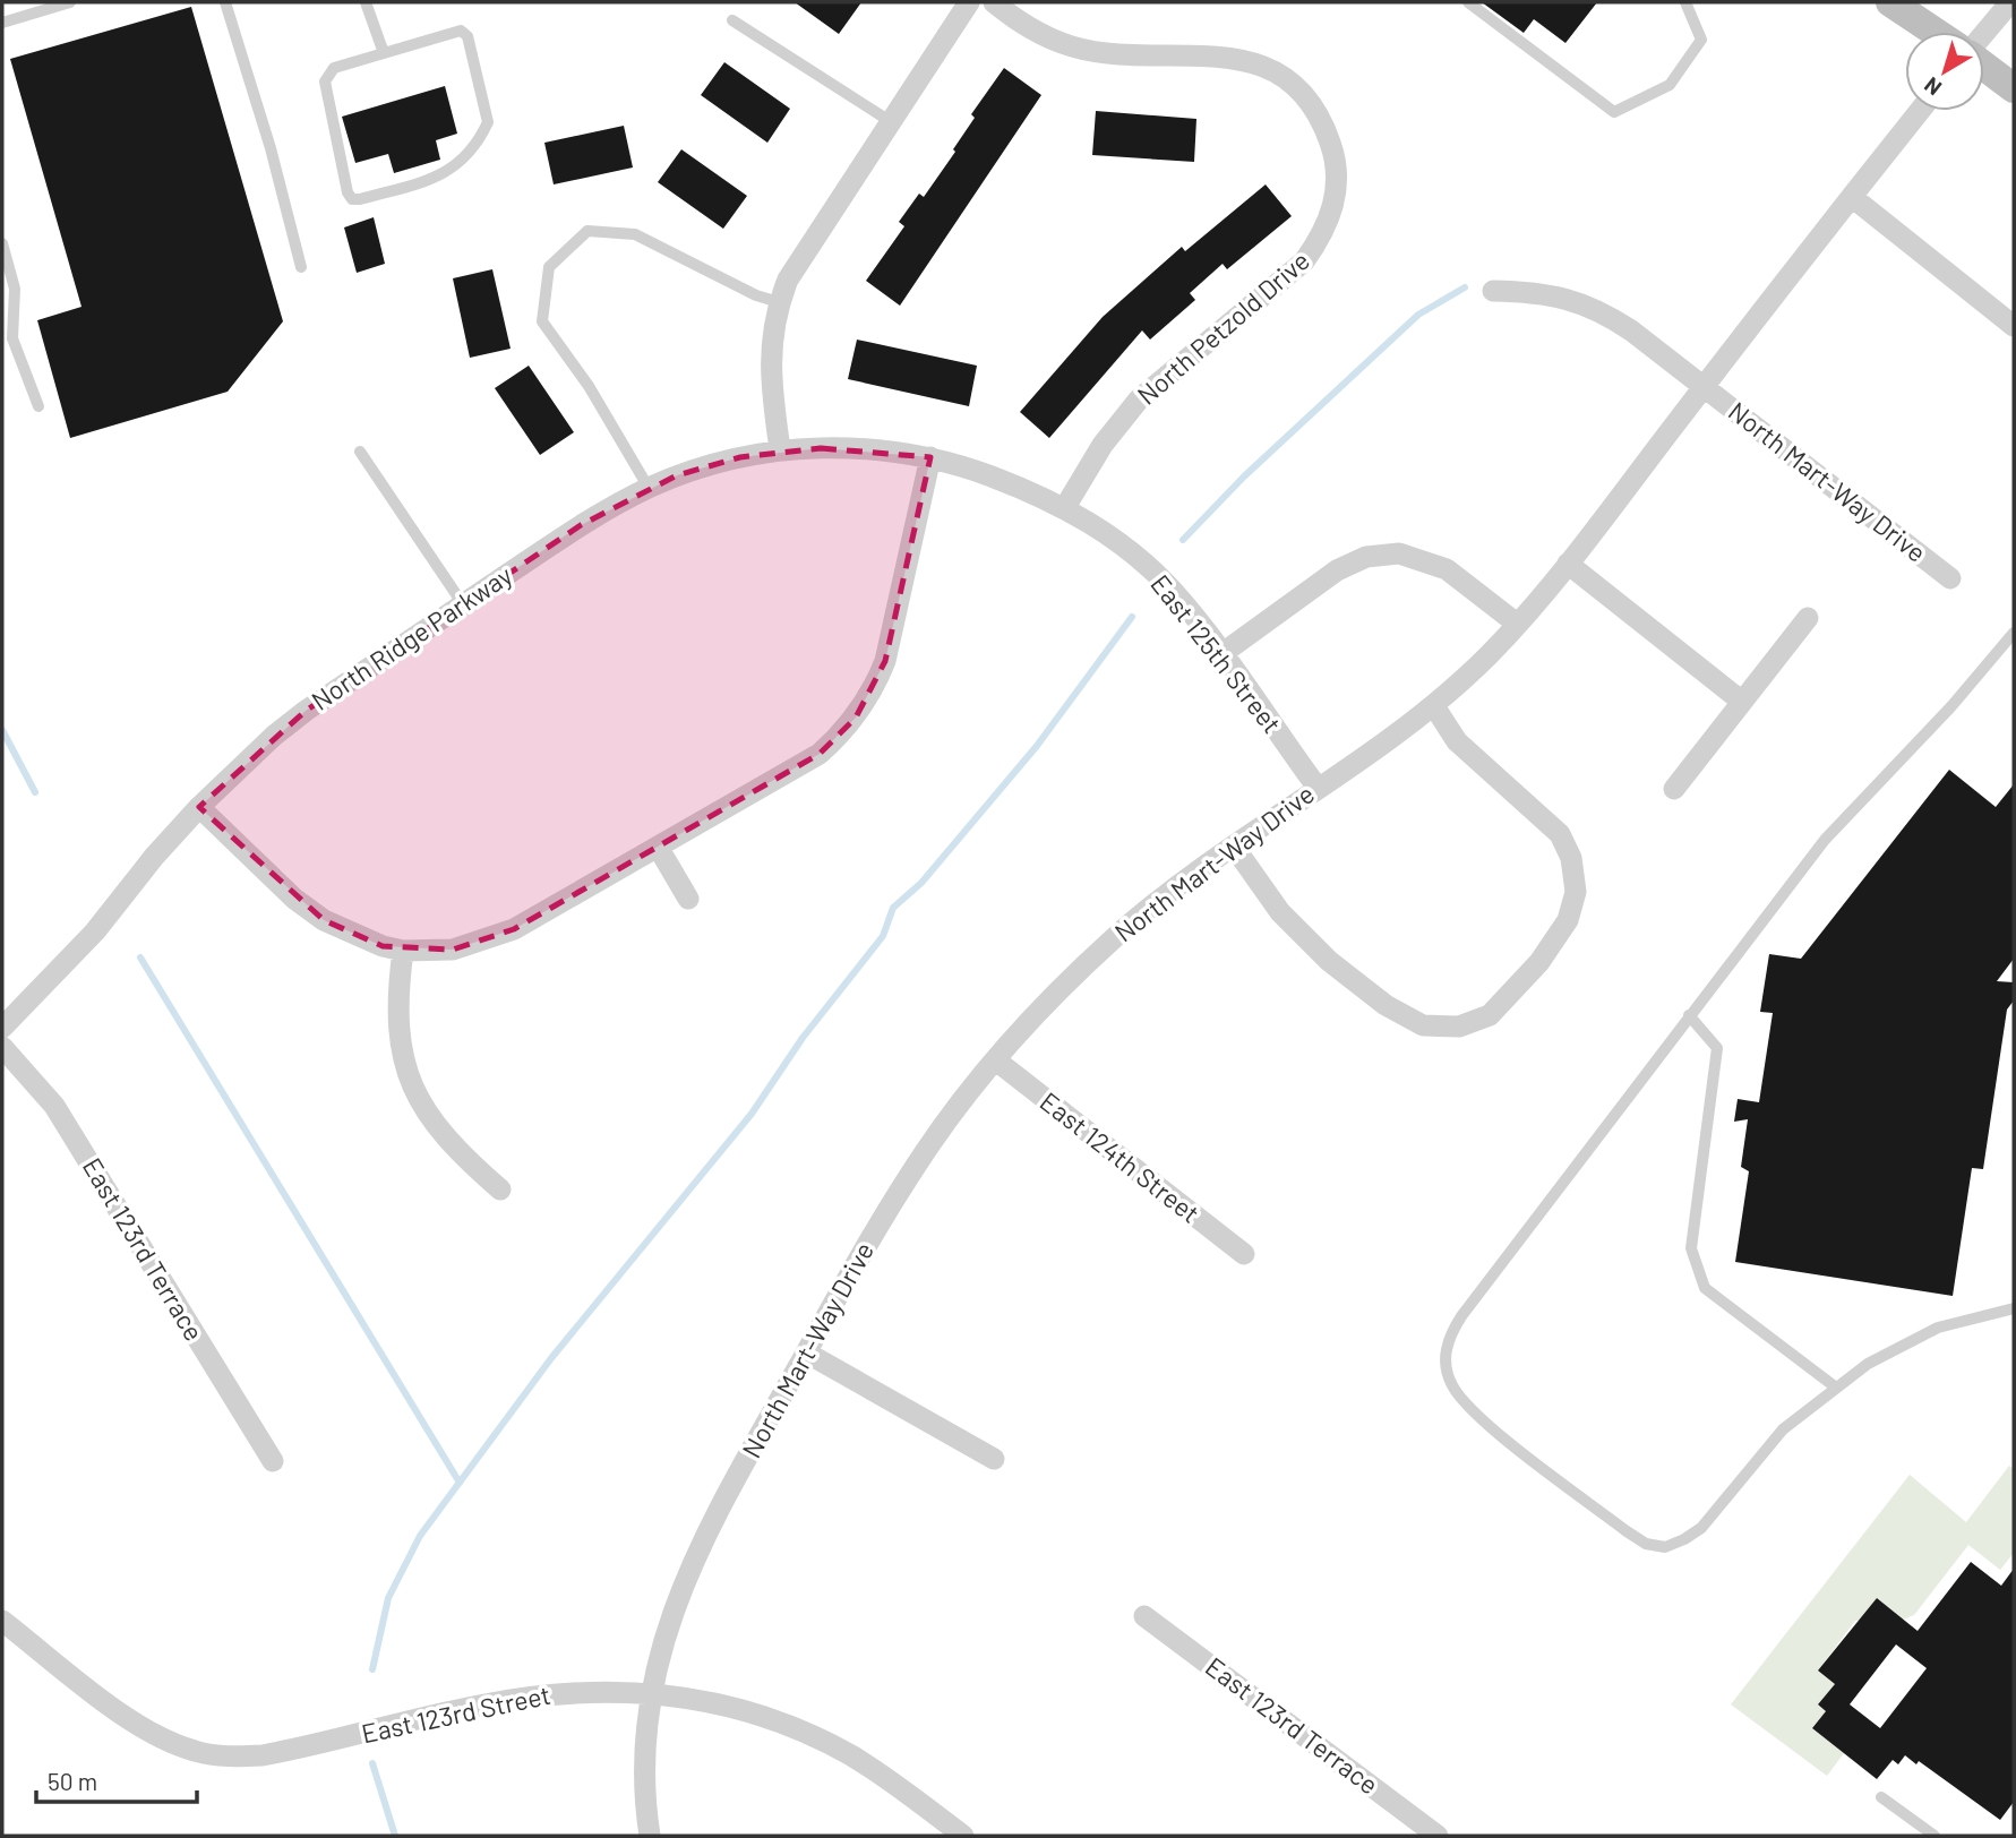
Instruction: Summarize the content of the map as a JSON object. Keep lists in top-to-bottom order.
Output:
{
  "streets": {
    "street": [
      "North Petzold Drive",
      "North Mart-Way Drive",
      "North Ridge Parkway",
      "East 125th Street",
      "East 124th Street",
      "East 123rd Terrace",
      "East 123rd Street"
    ]
  },
  "crossings": [
    ["North Petzold Drive", "East 125th Street"],
    ["North Mart-Way Drive", "East 125th Street"],
    ["North Mart-Way Drive", "East 124th Street"],
    ["North Mart-Way Drive", "East 123rd Street"],
    ["North Ridge Parkway", "East 125th Street"]
  ],
  "scale_bar": "50 m",
  "north": "bottom left"
}
